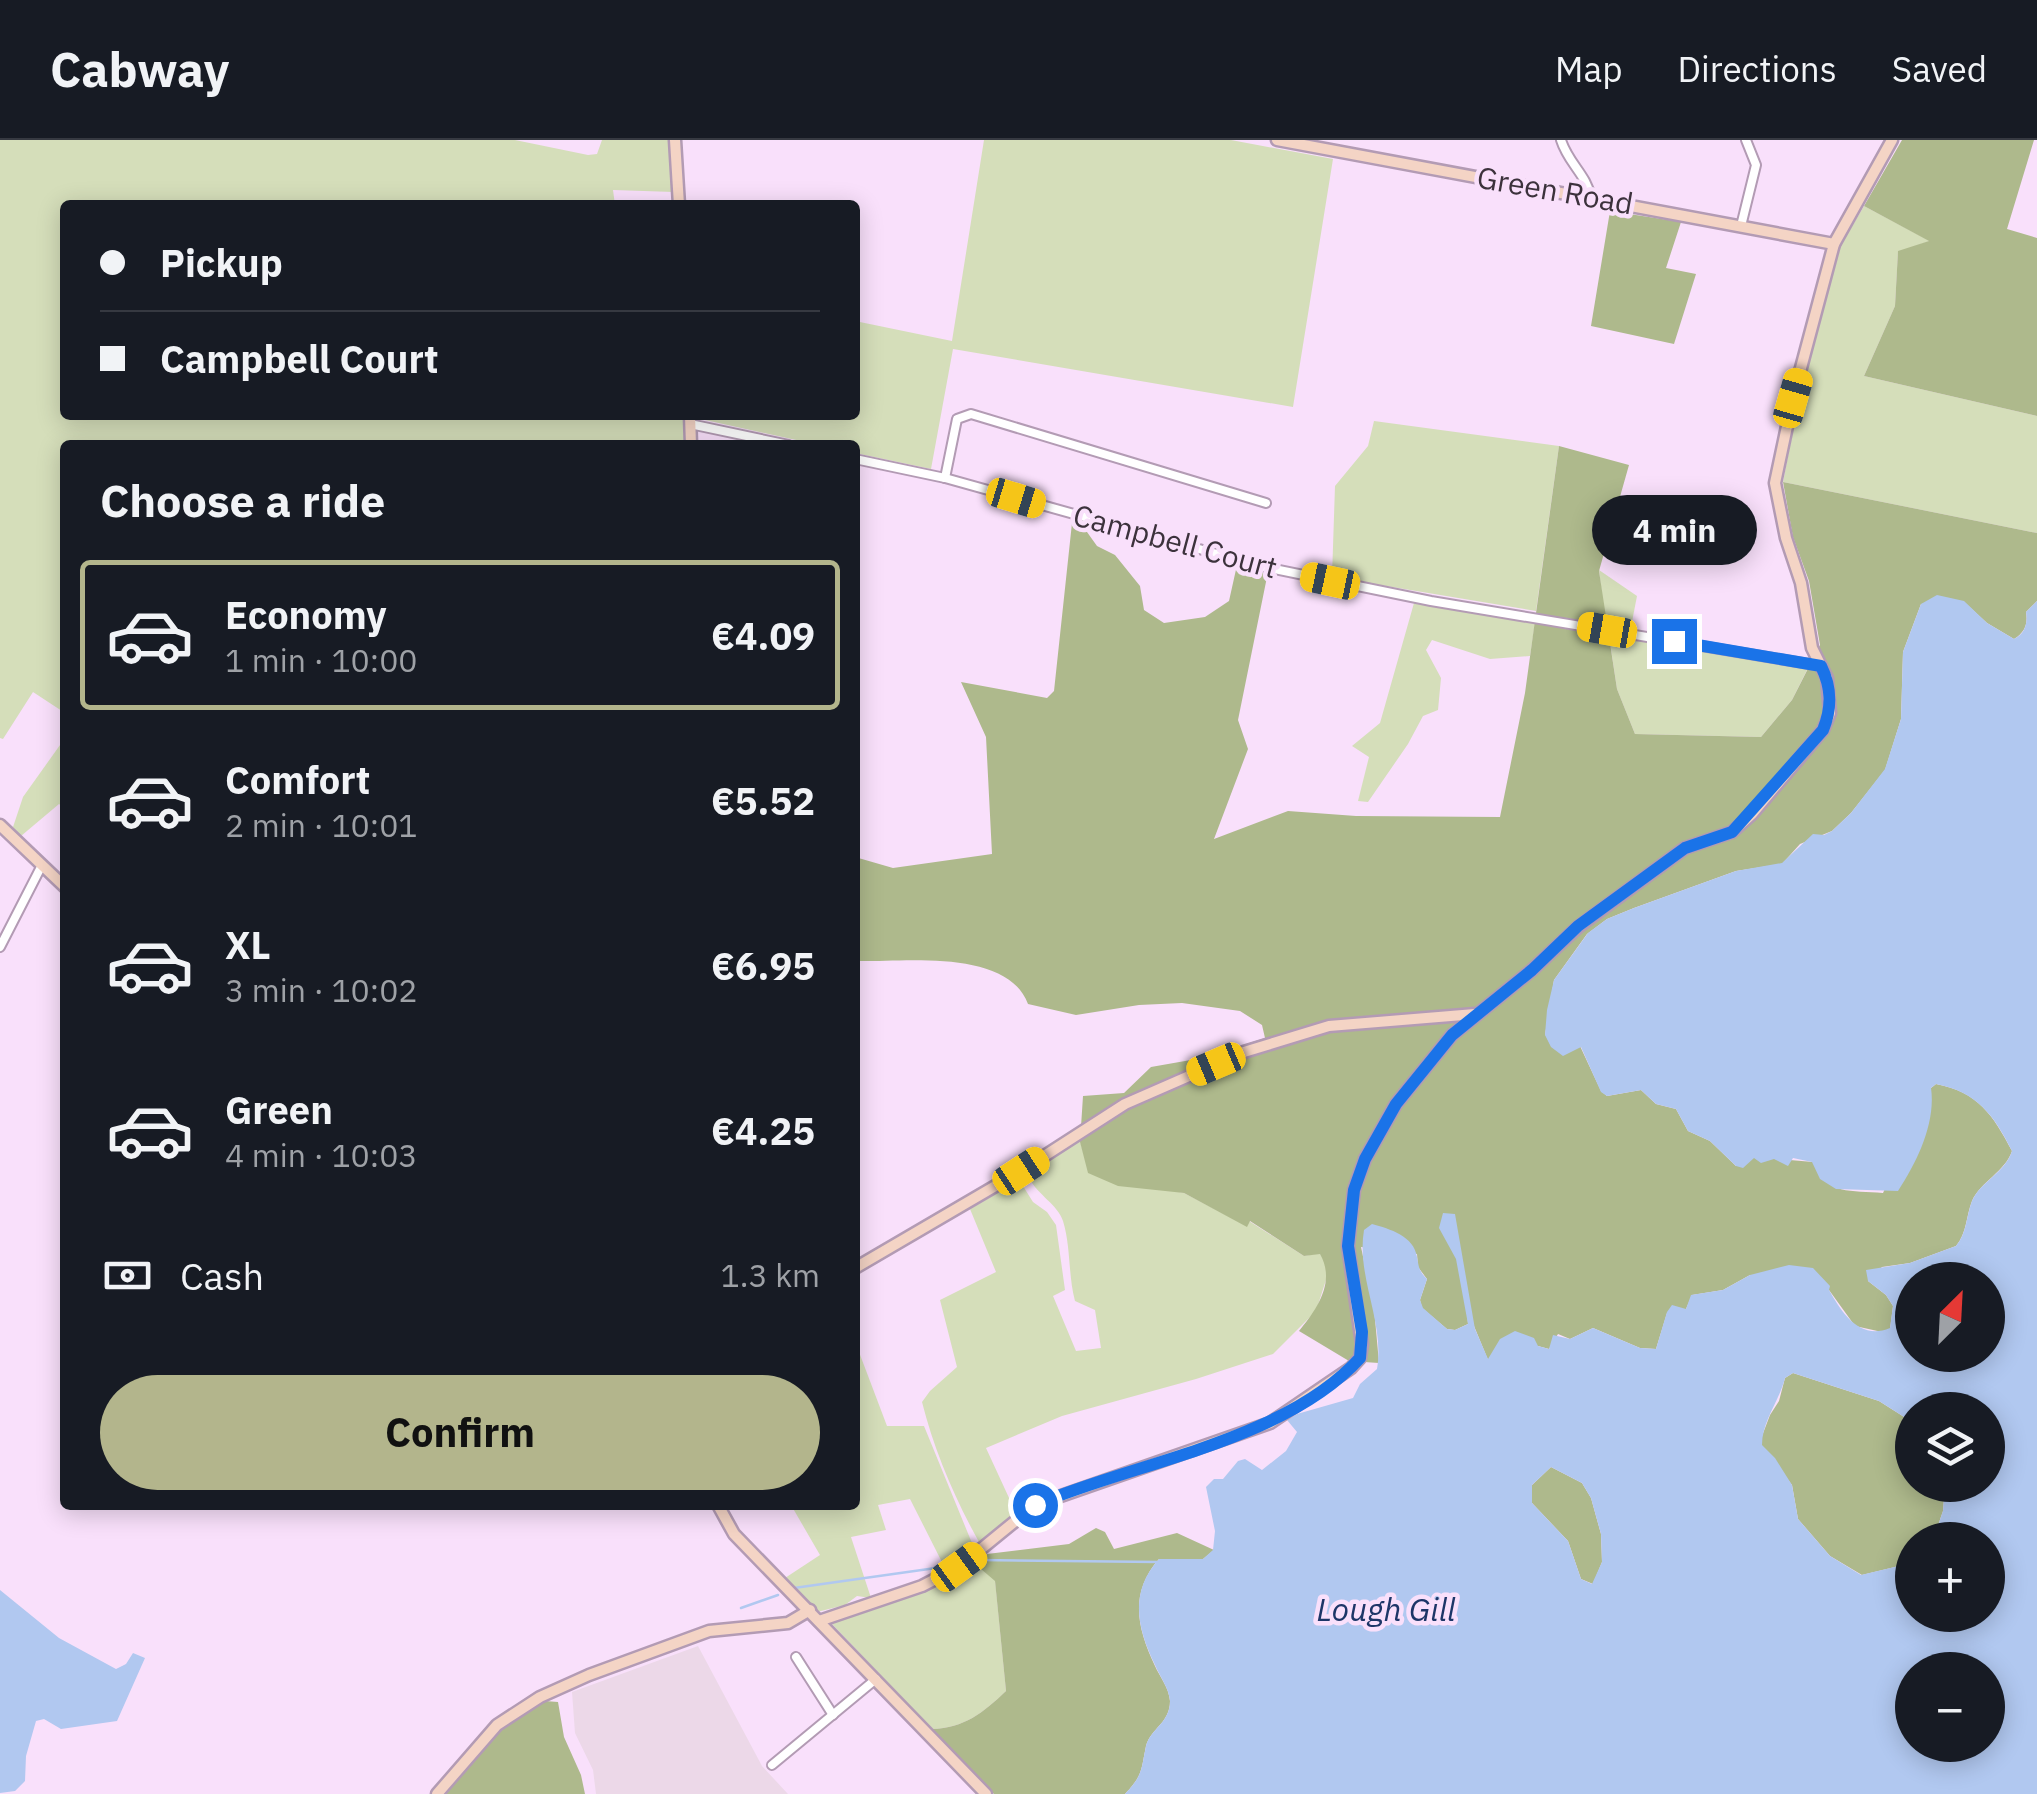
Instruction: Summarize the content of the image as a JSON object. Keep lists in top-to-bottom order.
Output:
{
  "streets": {
    "street": ["Green Road", "Campbell Court"]
  },
  "water": ["Lough Gill"],
  "north": "top right",
  "page": {
    "header": "Cabway",
    "nav": ["Map", "Directions", "Saved"],
    "banner": ["Pickup", "Campbell Court"],
    "heading": "Choose a ride",
    "bubble": "4 min",
    "list": [
      {
        "name": "Economy",
        "note": "1 min · 10:00",
        "value": "€4.09"
      },
      {
        "name": "Comfort",
        "note": "2 min · 10:01",
        "value": "€5.52"
      },
      {
        "name": "XL",
        "note": "3 min · 10:02",
        "value": "€6.95"
      },
      {
        "name": "Green",
        "note": "4 min · 10:03",
        "value": "€4.25"
      }
    ],
    "pay": ["Cash", "1.3 km"],
    "map_buttons": ["+", "−"],
    "buttons": "Confirm"
  }
}
